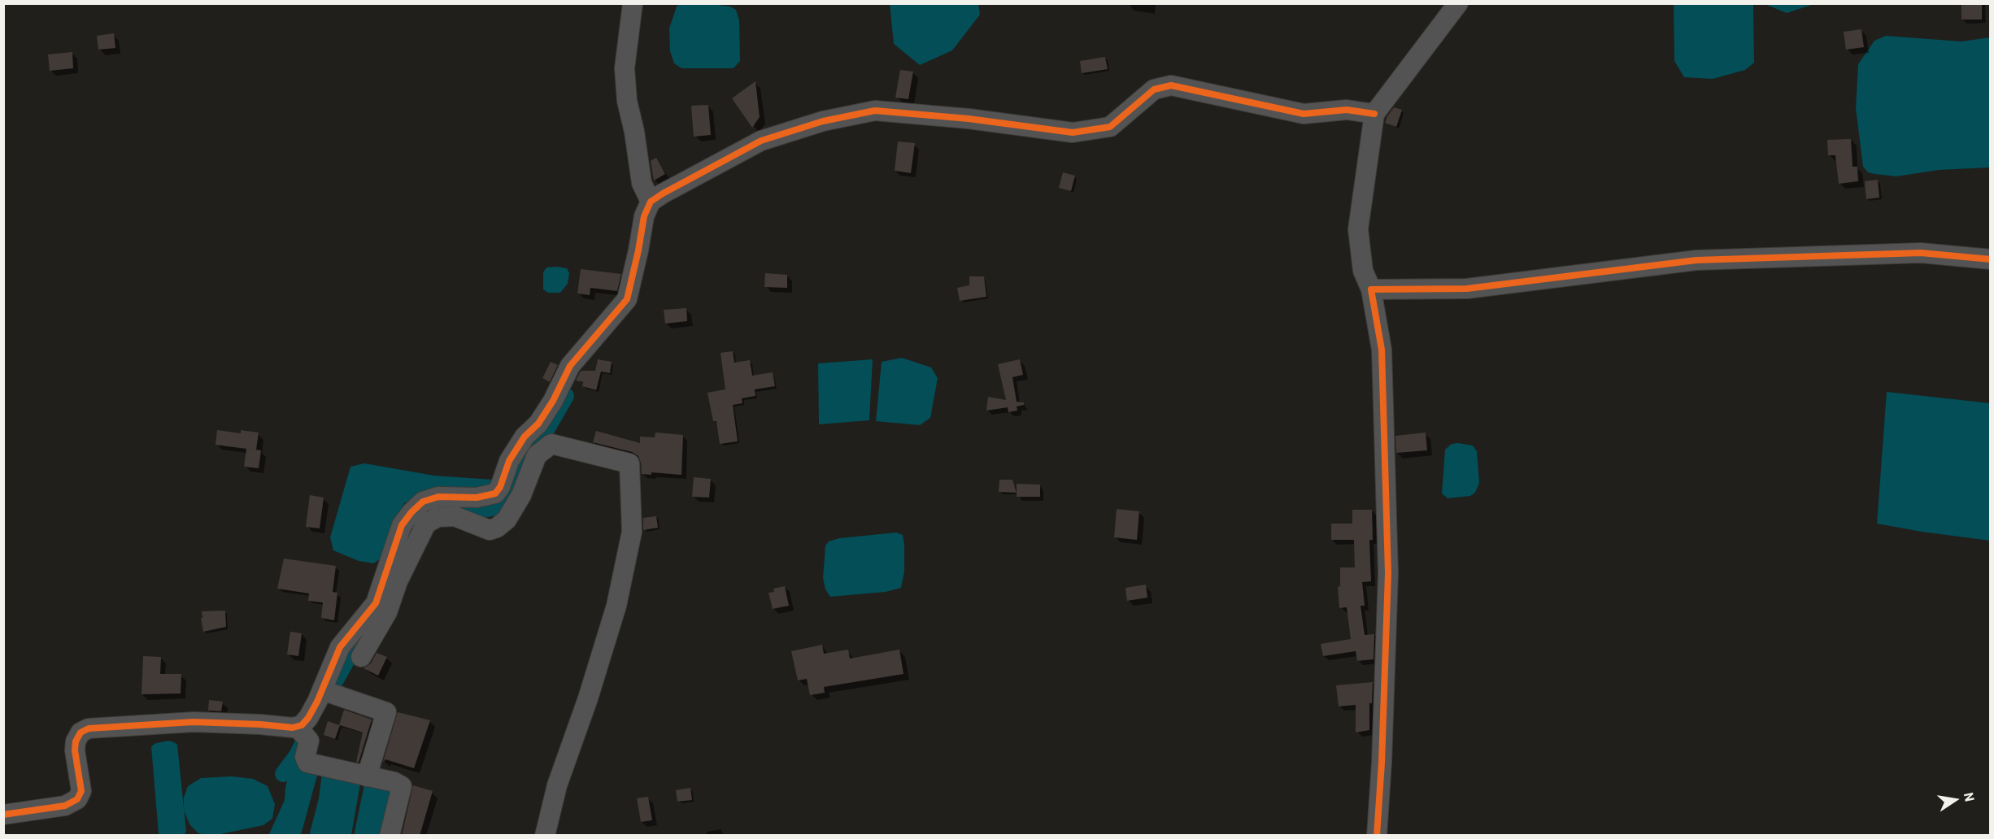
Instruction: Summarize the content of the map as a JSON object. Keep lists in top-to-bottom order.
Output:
{
  "north": "right"
}
